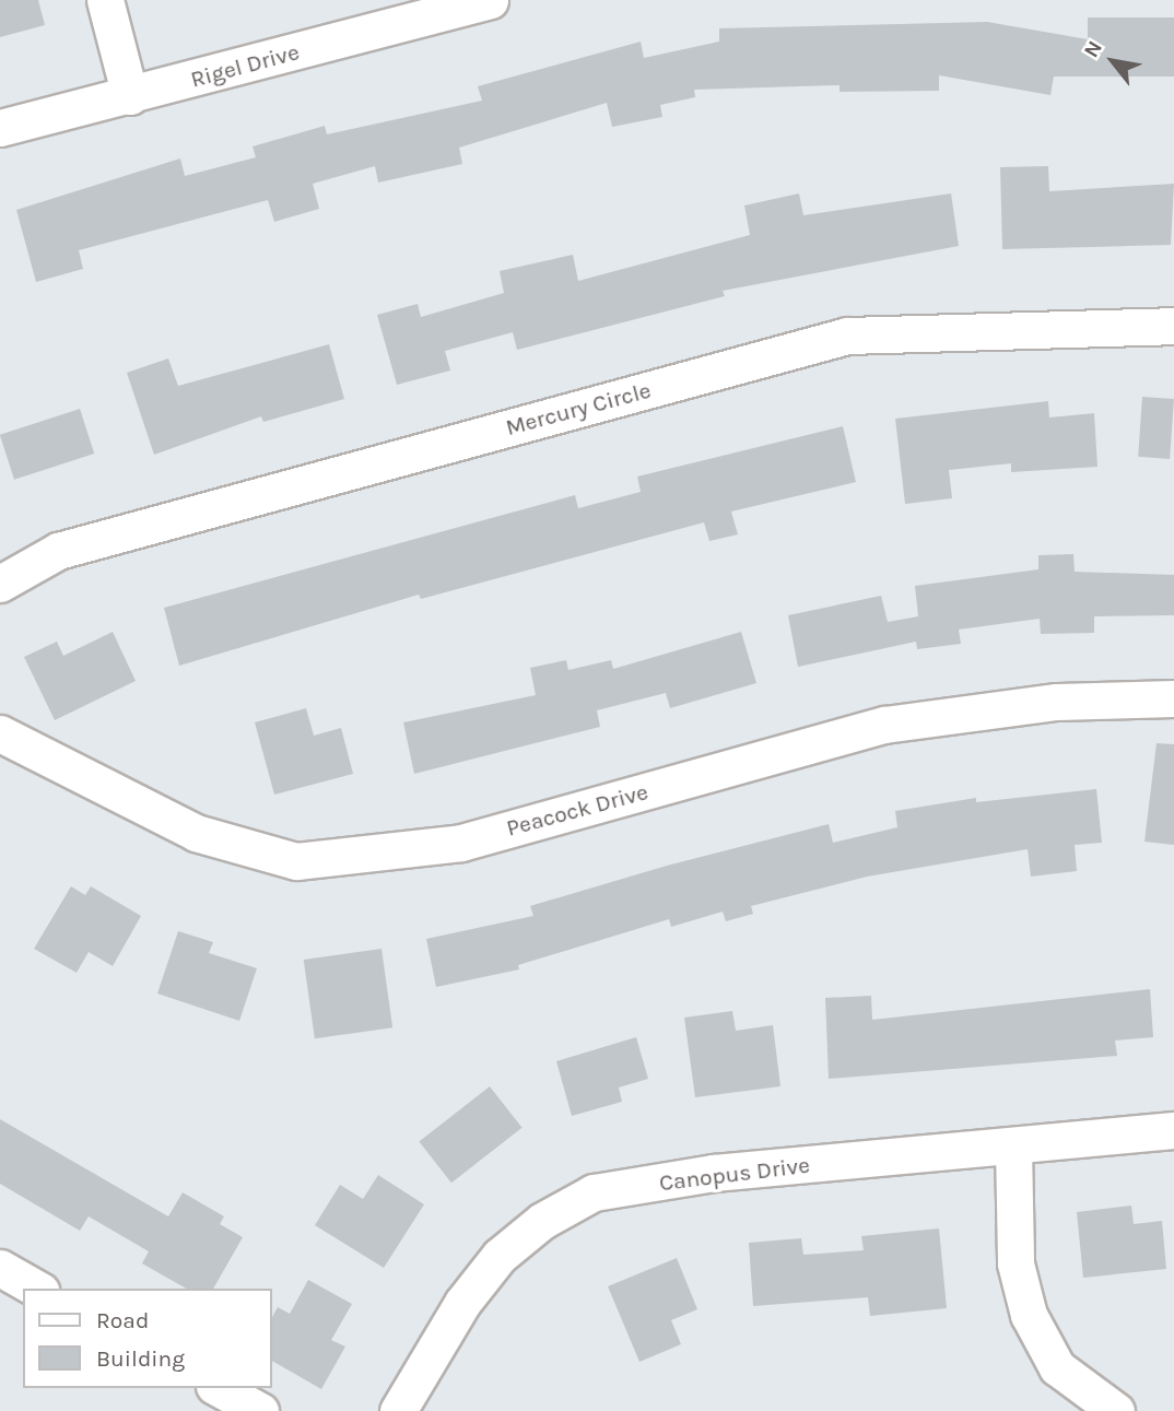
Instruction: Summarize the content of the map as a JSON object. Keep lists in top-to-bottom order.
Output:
{
  "streets": {
    "street": [
      "Rigel Drive",
      "Mercury Circle",
      "Peacock Drive",
      "Canopus Drive"
    ]
  },
  "legend": ["Road", "Building"],
  "north": "top left"
}
